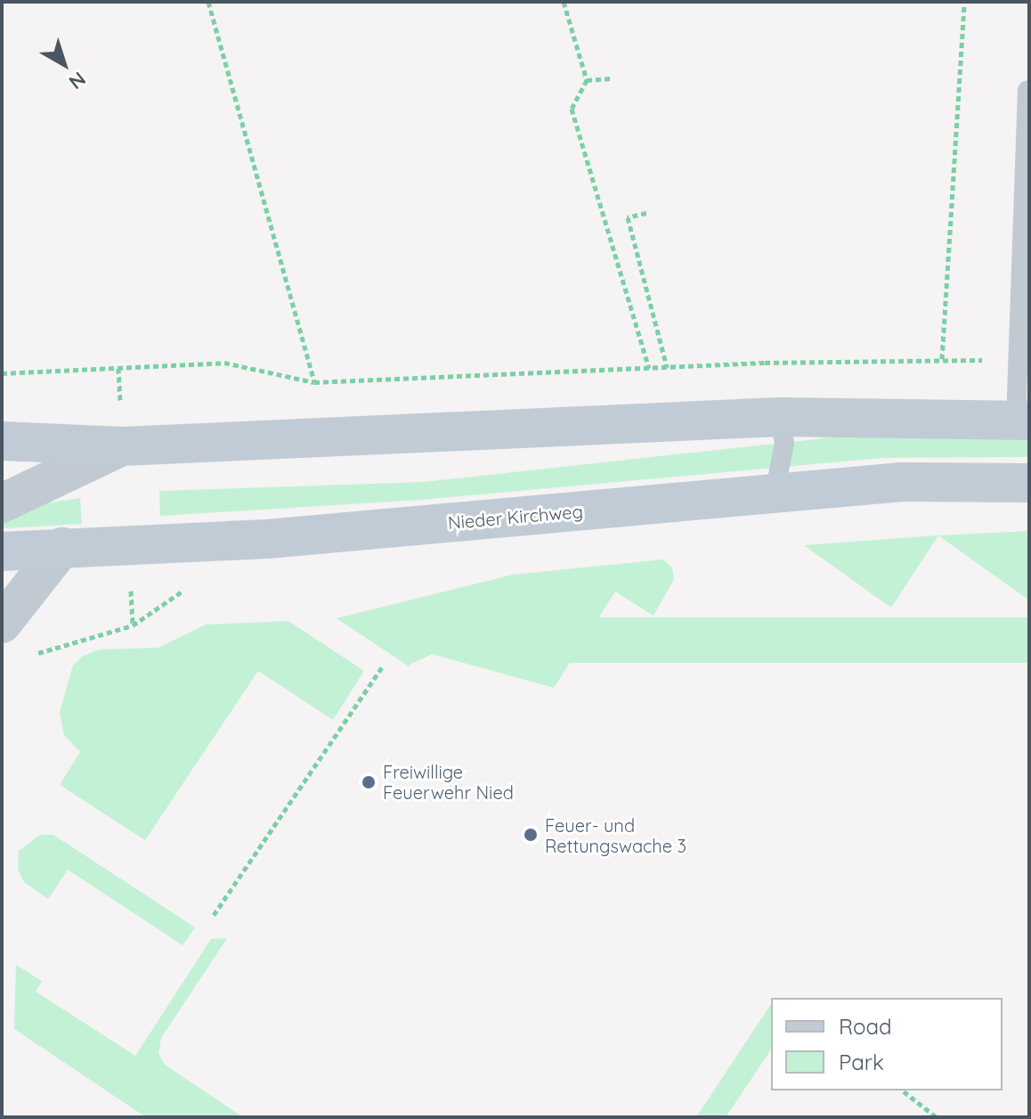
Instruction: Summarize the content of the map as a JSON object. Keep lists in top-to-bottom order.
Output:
{
  "streets": {
    "main road": ["Nieder Kirchweg"]
  },
  "places": ["Freiwillige Feuerwehr Nied", "Feuer- und Rettungswache 3"],
  "legend": ["Road", "Park"],
  "north": "bottom right"
}
